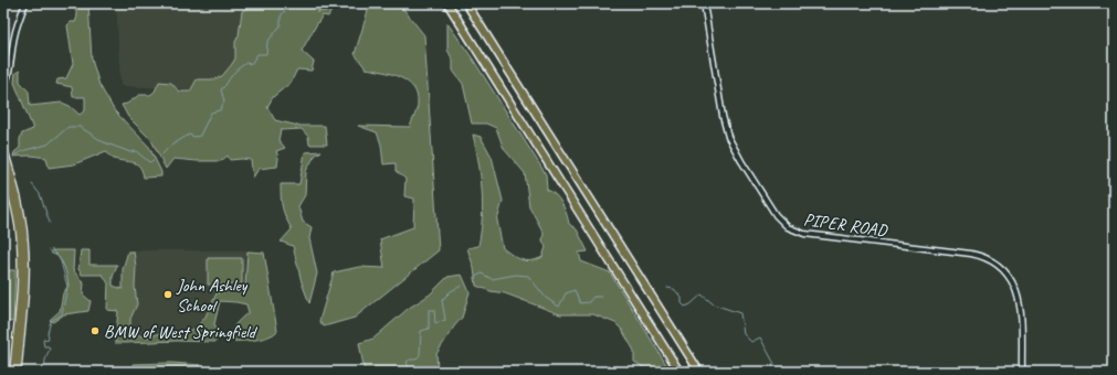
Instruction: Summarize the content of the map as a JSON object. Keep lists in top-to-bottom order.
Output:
{
  "streets": {
    "street": ["PIPER ROAD"]
  },
  "places": ["John Ashley School", "BMW of West Springfield"]
}
